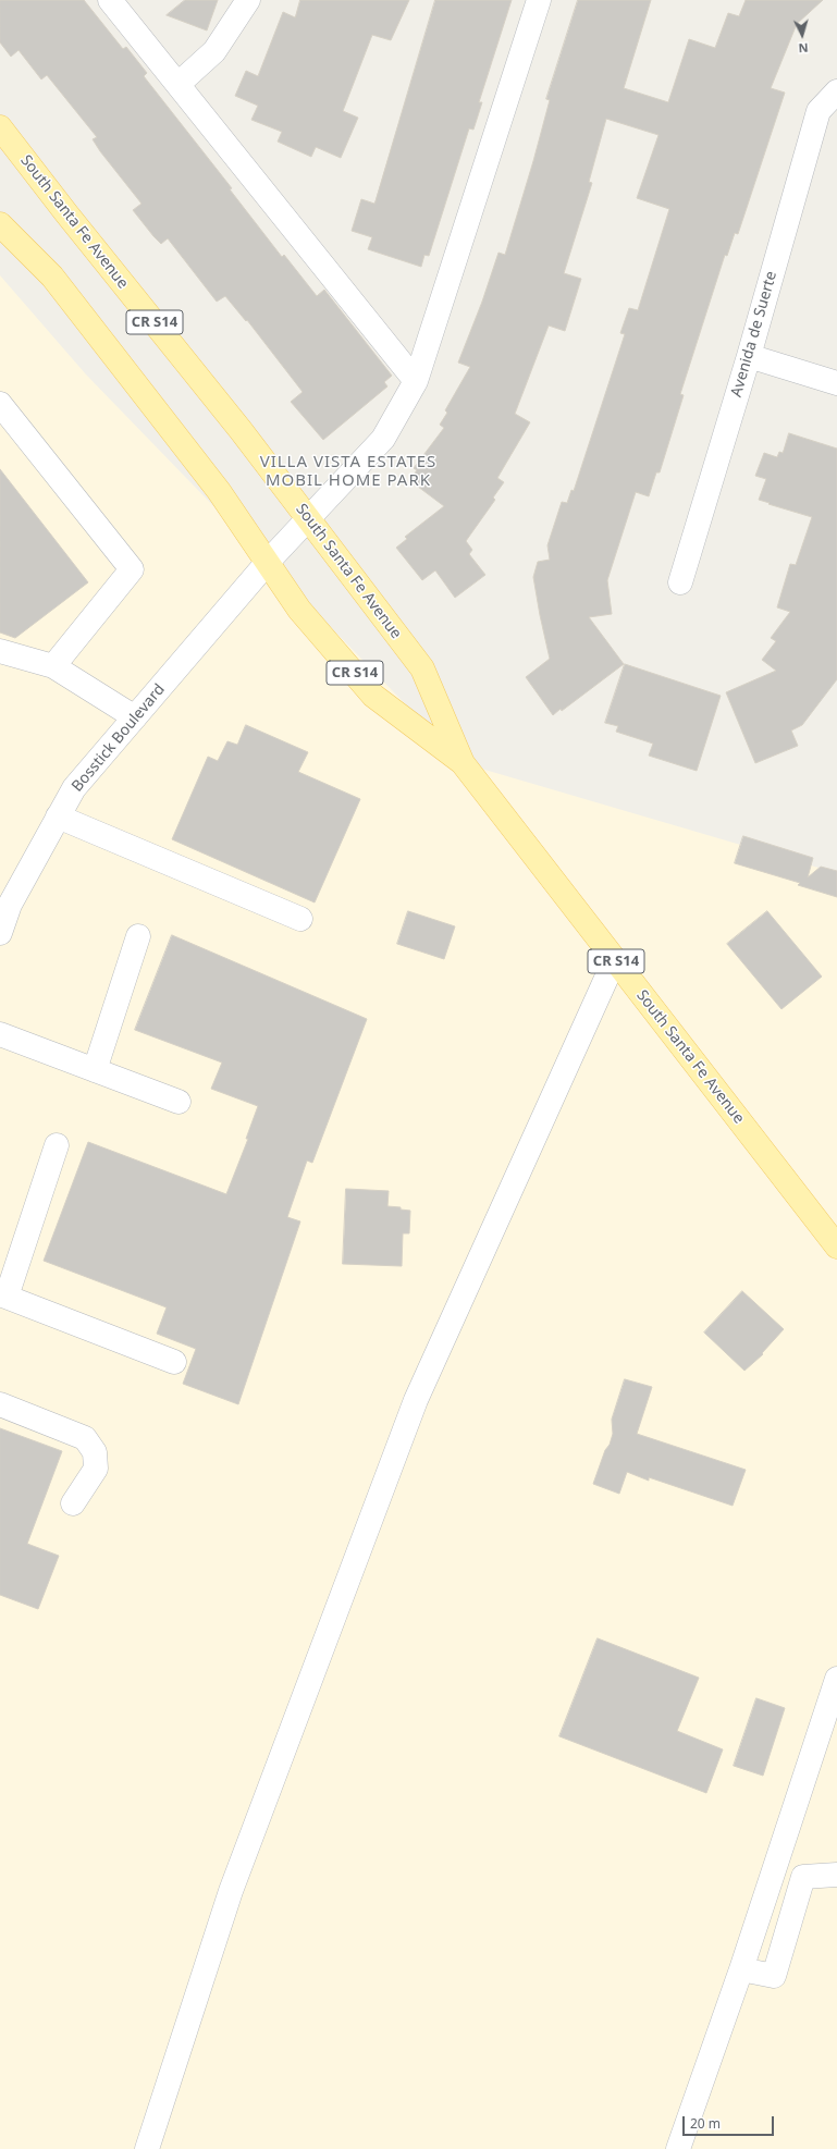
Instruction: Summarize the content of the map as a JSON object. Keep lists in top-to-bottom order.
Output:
{
  "streets": {
    "main road": ["South Santa Fe Avenue", "CR S14"],
    "street": ["Avenida de Suerte", "Bosstick Boulevard"]
  },
  "crossings": [
    ["South Santa Fe Avenue", "Bosstick Boulevard"]
  ],
  "districts": ["VILLA VISTA ESTATES MOBIL HOME PARK"],
  "scale_bar": "20 m",
  "north": "bottom"
}
